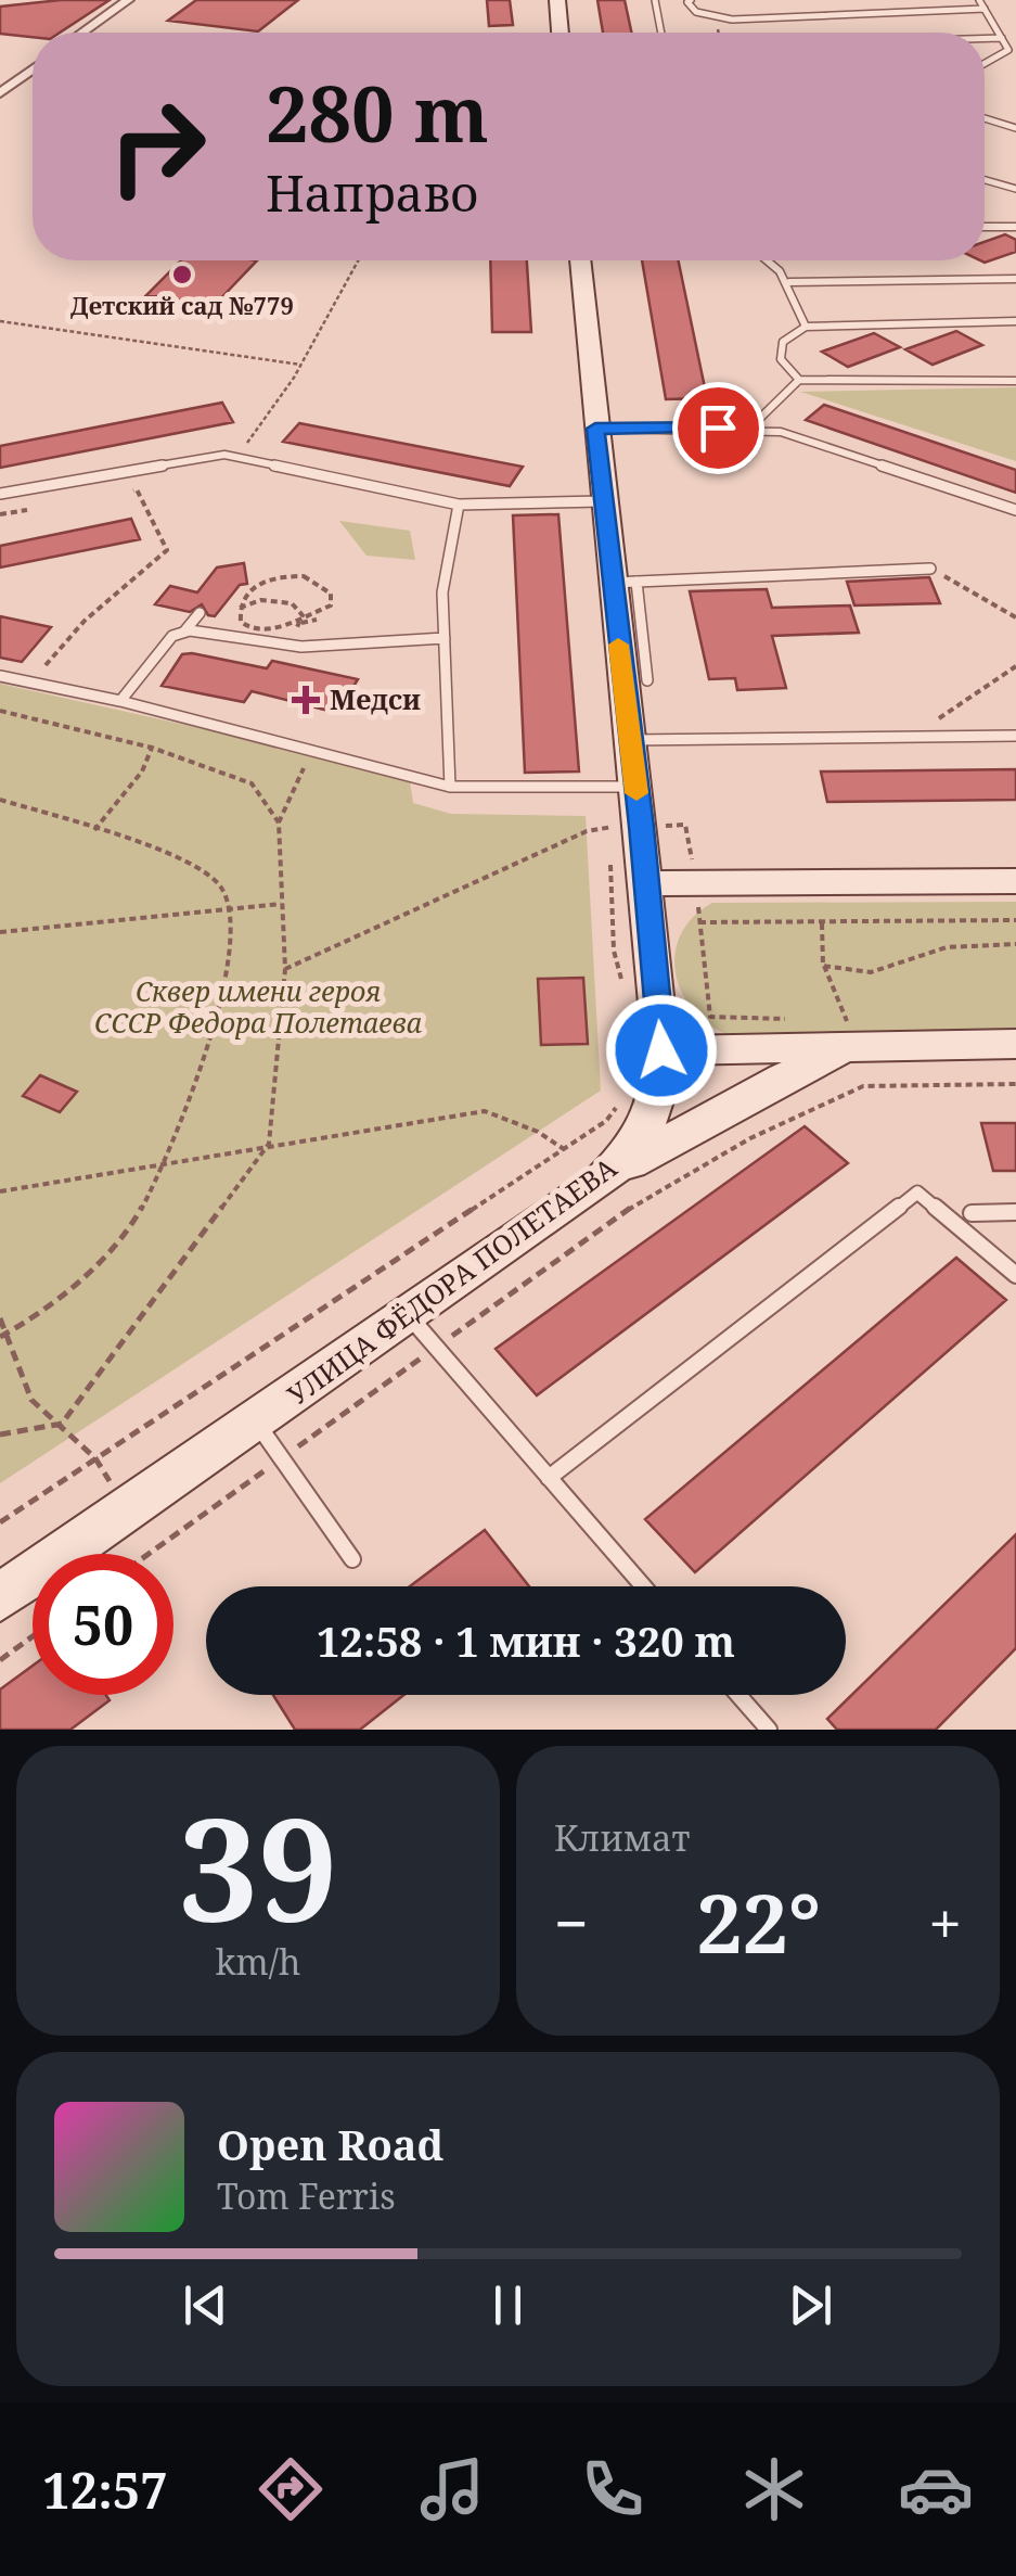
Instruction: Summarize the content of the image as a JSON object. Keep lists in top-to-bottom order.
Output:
{
  "streets": {
    "main road": ["УЛИЦА ФЁДОРА ПОЛЕТАЕВА"]
  },
  "parks": ["Сквер имени героя СССР Федора Полетаева"],
  "places": {
    "other": ["Детский сад №779"],
    "health": ["Медси"]
  },
  "page": {
    "turn": ["280 m", "Направо"],
    "limit": "50",
    "trip": "12:58 · 1 мин · 320 m",
    "tile": [
      ["39", "km/h"],
      "Климат"
    ],
    "heat": ["−", "22°", "+"],
    "song": ["Open Road", "Tom Ferris"],
    "tabs": "12:57"
  }
}
